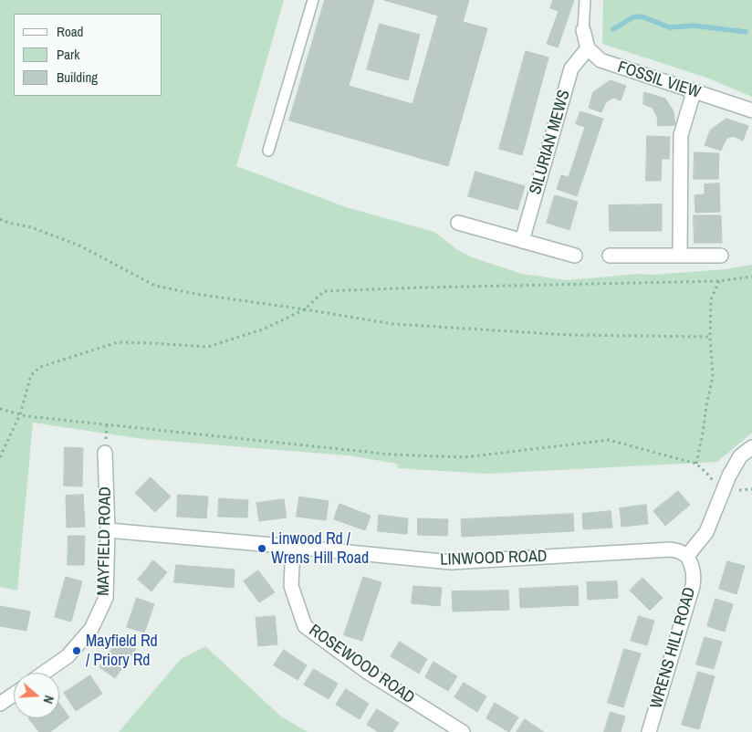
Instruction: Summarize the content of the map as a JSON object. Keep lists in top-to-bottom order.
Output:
{
  "streets": {
    "street": [
      "FOSSIL VIEW",
      "SILURIAN MEWS",
      "MAYFIELD ROAD",
      "LINWOOD ROAD",
      "WRENS HILL ROAD",
      "ROSEWOOD ROAD"
    ]
  },
  "crossings": [
    ["FOSSIL VIEW", "SILURIAN MEWS"],
    ["MAYFIELD ROAD", "LINWOOD ROAD"],
    ["LINWOOD ROAD", "WRENS HILL ROAD"],
    ["LINWOOD ROAD", "ROSEWOOD ROAD"]
  ],
  "places": ["Linwood Rd / Wrens Hill Road", "Mayfield Rd / Priory Rd"],
  "legend": ["Road", "Park", "Building"],
  "north": "right"
}
